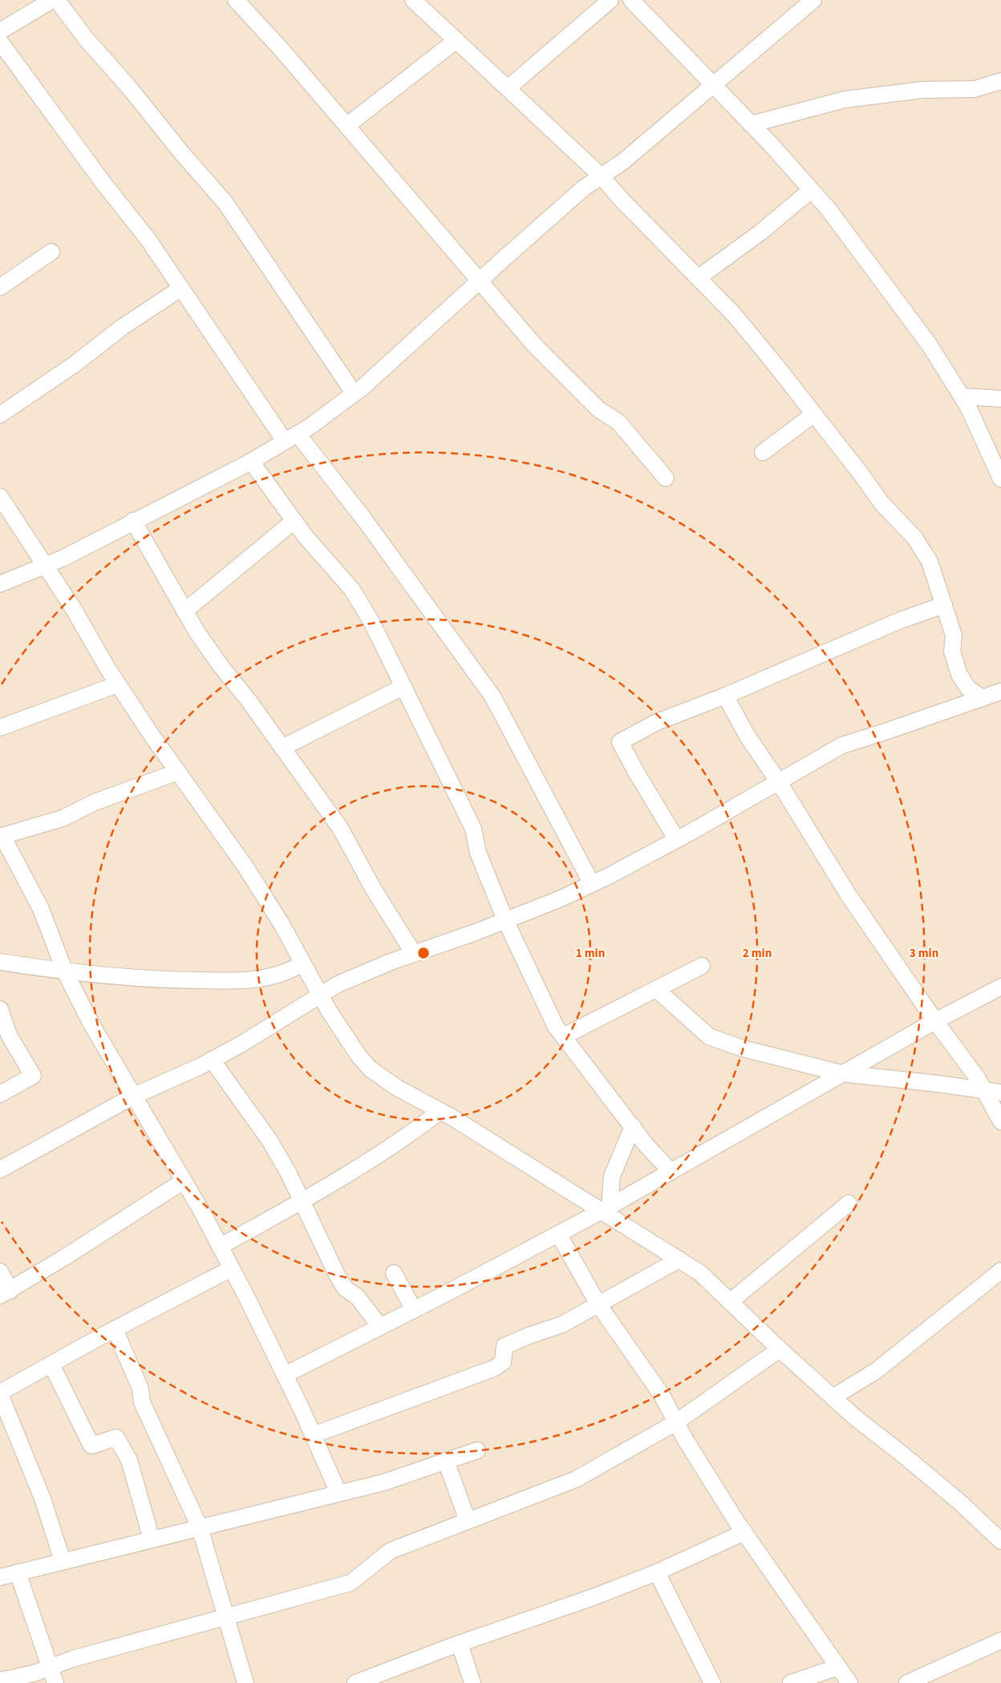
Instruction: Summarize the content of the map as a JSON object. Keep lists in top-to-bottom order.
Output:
{
  "rings": ["1 min", "2 min", "3 min"]
}
